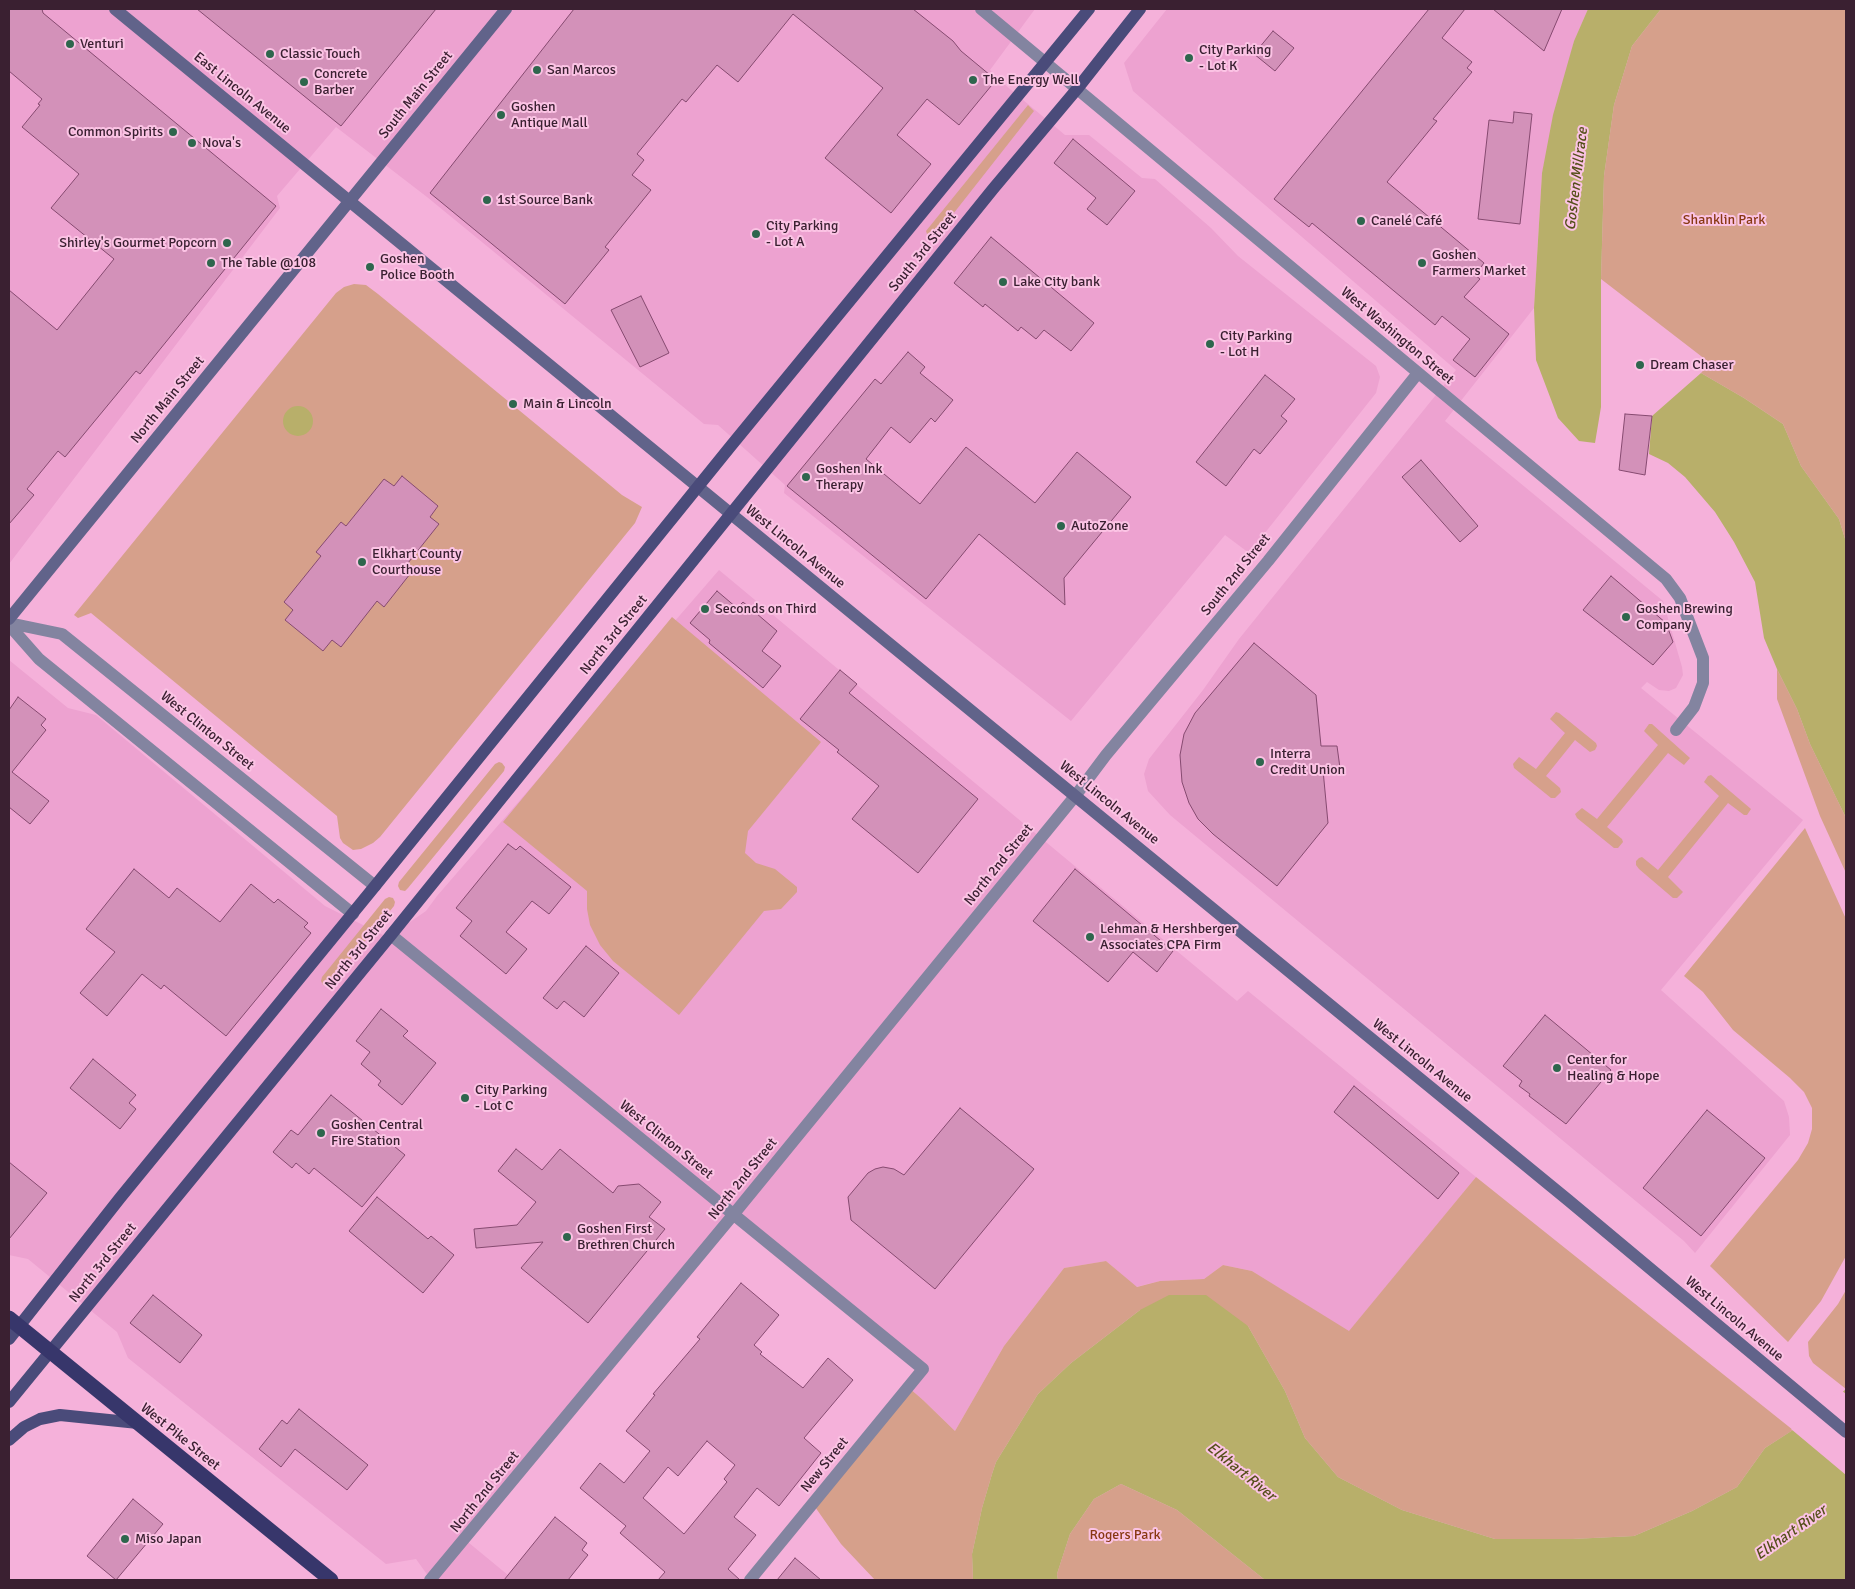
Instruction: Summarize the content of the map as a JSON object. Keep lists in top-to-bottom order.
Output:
{
  "streets": {
    "highway": ["West Pike Street"],
    "main road": ["South 3rd Street", "North 3rd Street"],
    "street": [
      "East Lincoln Avenue",
      "South Main Street",
      "West Washington Street",
      "North Main Street",
      "West Lincoln Avenue",
      "South 2nd Street",
      "West Clinton Street",
      "North 2nd Street",
      "New Street"
    ]
  },
  "crossings": [
    ["East Lincoln Avenue", "South Main Street"],
    ["East Lincoln Avenue", "North Main Street"],
    ["East Lincoln Avenue", "West Lincoln Avenue"],
    ["South Main Street", "North Main Street"],
    ["South Main Street", "West Lincoln Avenue"],
    ["South 3rd Street", "West Washington Street"],
    ["South 3rd Street", "West Lincoln Avenue"],
    ["South 3rd Street", "North 3rd Street"],
    ["West Washington Street", "South 2nd Street"],
    ["North Main Street", "West Lincoln Avenue"],
    ["North Main Street", "West Clinton Street"],
    ["West Lincoln Avenue", "South 2nd Street"],
    ["West Lincoln Avenue", "North 3rd Street"],
    ["West Lincoln Avenue", "North 2nd Street"],
    ["South 2nd Street", "North 2nd Street"],
    ["North 3rd Street", "West Clinton Street"],
    ["North 3rd Street", "West Pike Street"],
    ["West Clinton Street", "North 2nd Street"],
    ["West Clinton Street", "New Street"]
  ],
  "water": ["Goshen Millrace", "Elkhart River"],
  "parks": ["Shanklin Park", "Rogers Park"],
  "places": [
    "Venturi",
    "Classic Touch",
    "City Parking - Lot K",
    "San Marcos",
    "The Energy Well",
    "Concrete Barber",
    "Goshen Antique Mall",
    "Common Spirits",
    "Nova's",
    "1st Source Bank",
    "Canelé Café",
    "City Parking - Lot A",
    "Shirley's Gourmet Popcorn",
    "The Table @108",
    "Goshen Farmers Market",
    "Goshen Police Booth",
    "Lake City bank",
    "City Parking - Lot H",
    "Dream Chaser",
    "Main & Lincoln",
    "Goshen Ink Therapy",
    "AutoZone",
    "Elkhart County Courthouse",
    "Seconds on Third",
    "Goshen Brewing Company",
    "Interra Credit Union",
    "Lehman & Hershberger Associates CPA Firm",
    "Center for Healing & Hope",
    "City Parking - Lot C",
    "Goshen Central Fire Station",
    "Goshen First Brethren Church",
    "Miso Japan"
  ]
}
